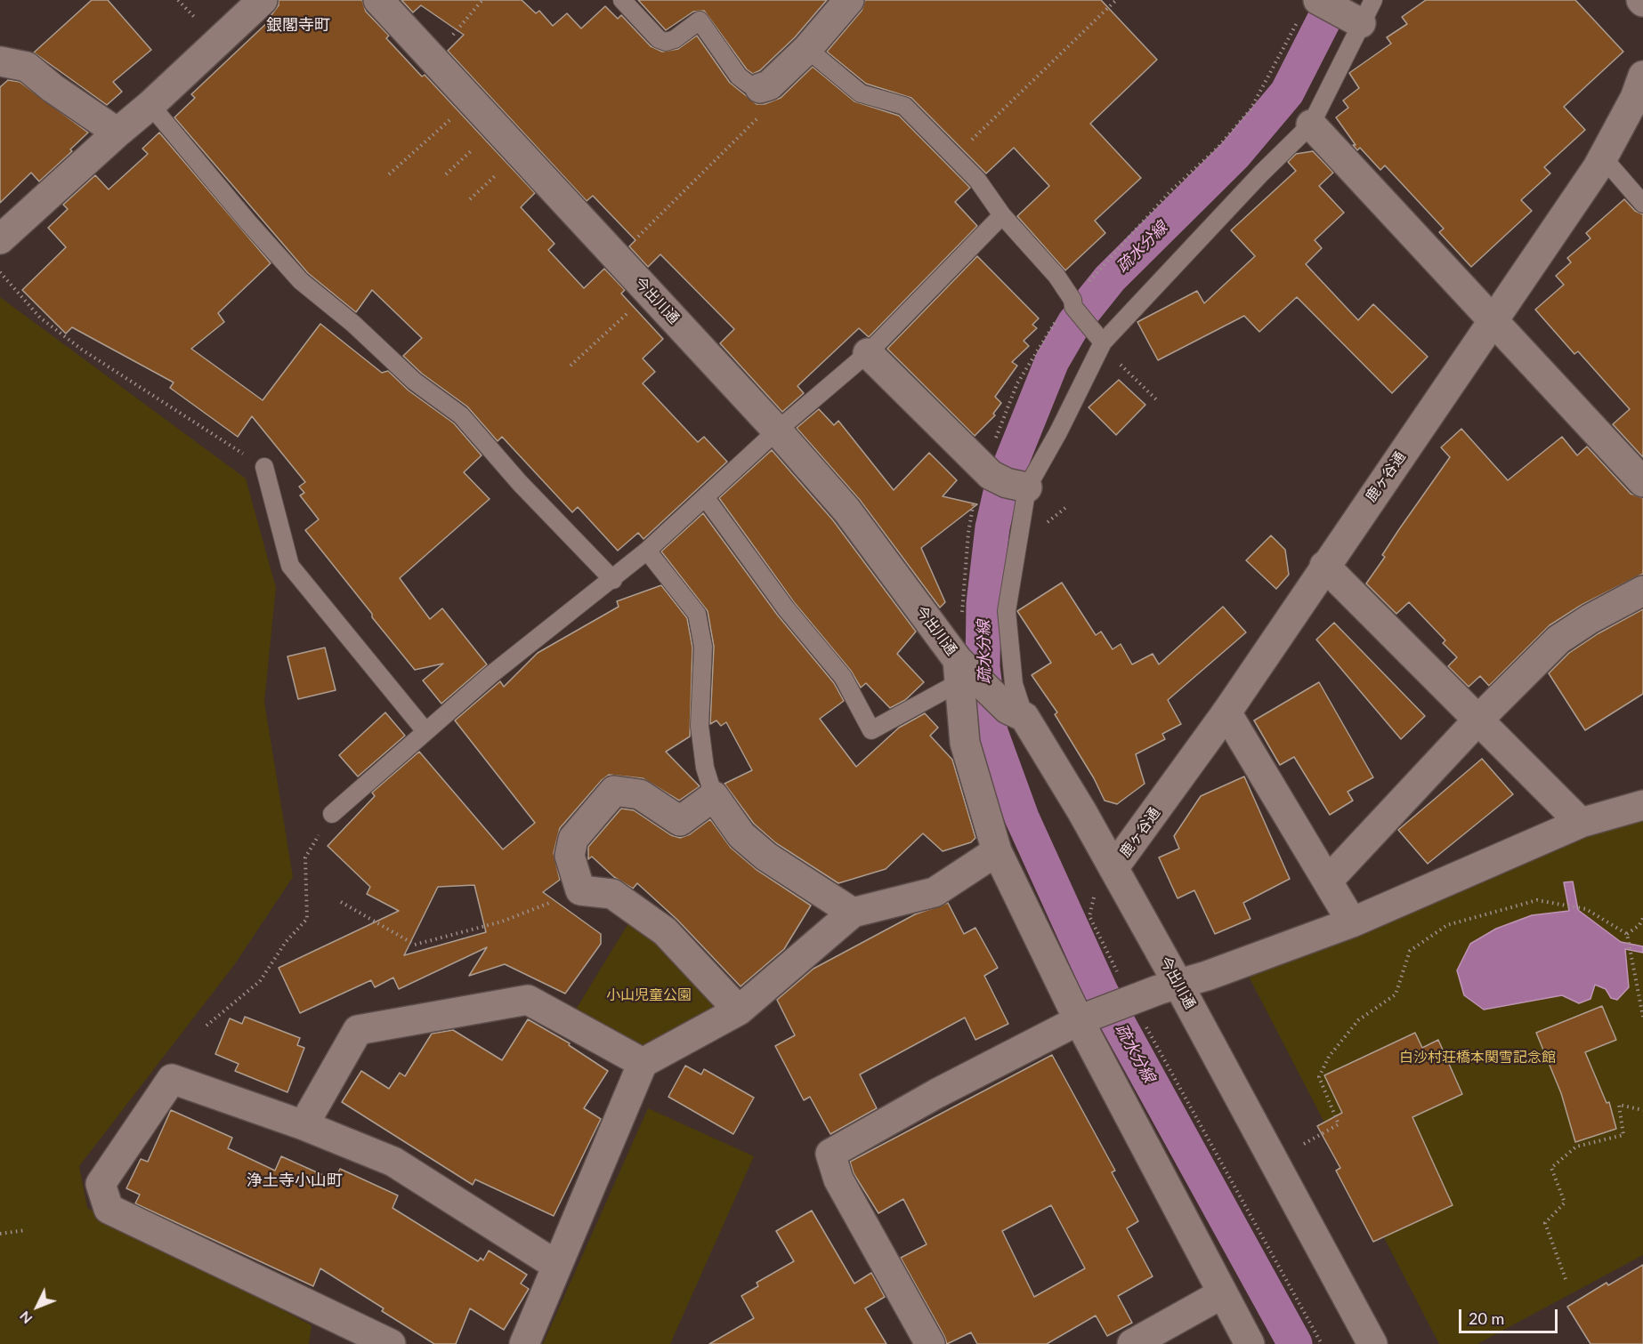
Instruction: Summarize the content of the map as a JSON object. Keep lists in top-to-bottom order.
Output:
{
  "streets": {
    "street": ["今出川通", "鹿ヶ谷通"]
  },
  "crossings": [
    ["今出川通", "鹿ヶ谷通"]
  ],
  "districts": ["銀閣寺町", "浄土寺小山町"],
  "water": ["疏水分線"],
  "parks": ["小山児童公園", "白沙村荘橋本関雪記念館"],
  "scale_bar": "20 m",
  "north": "bottom left"
}
